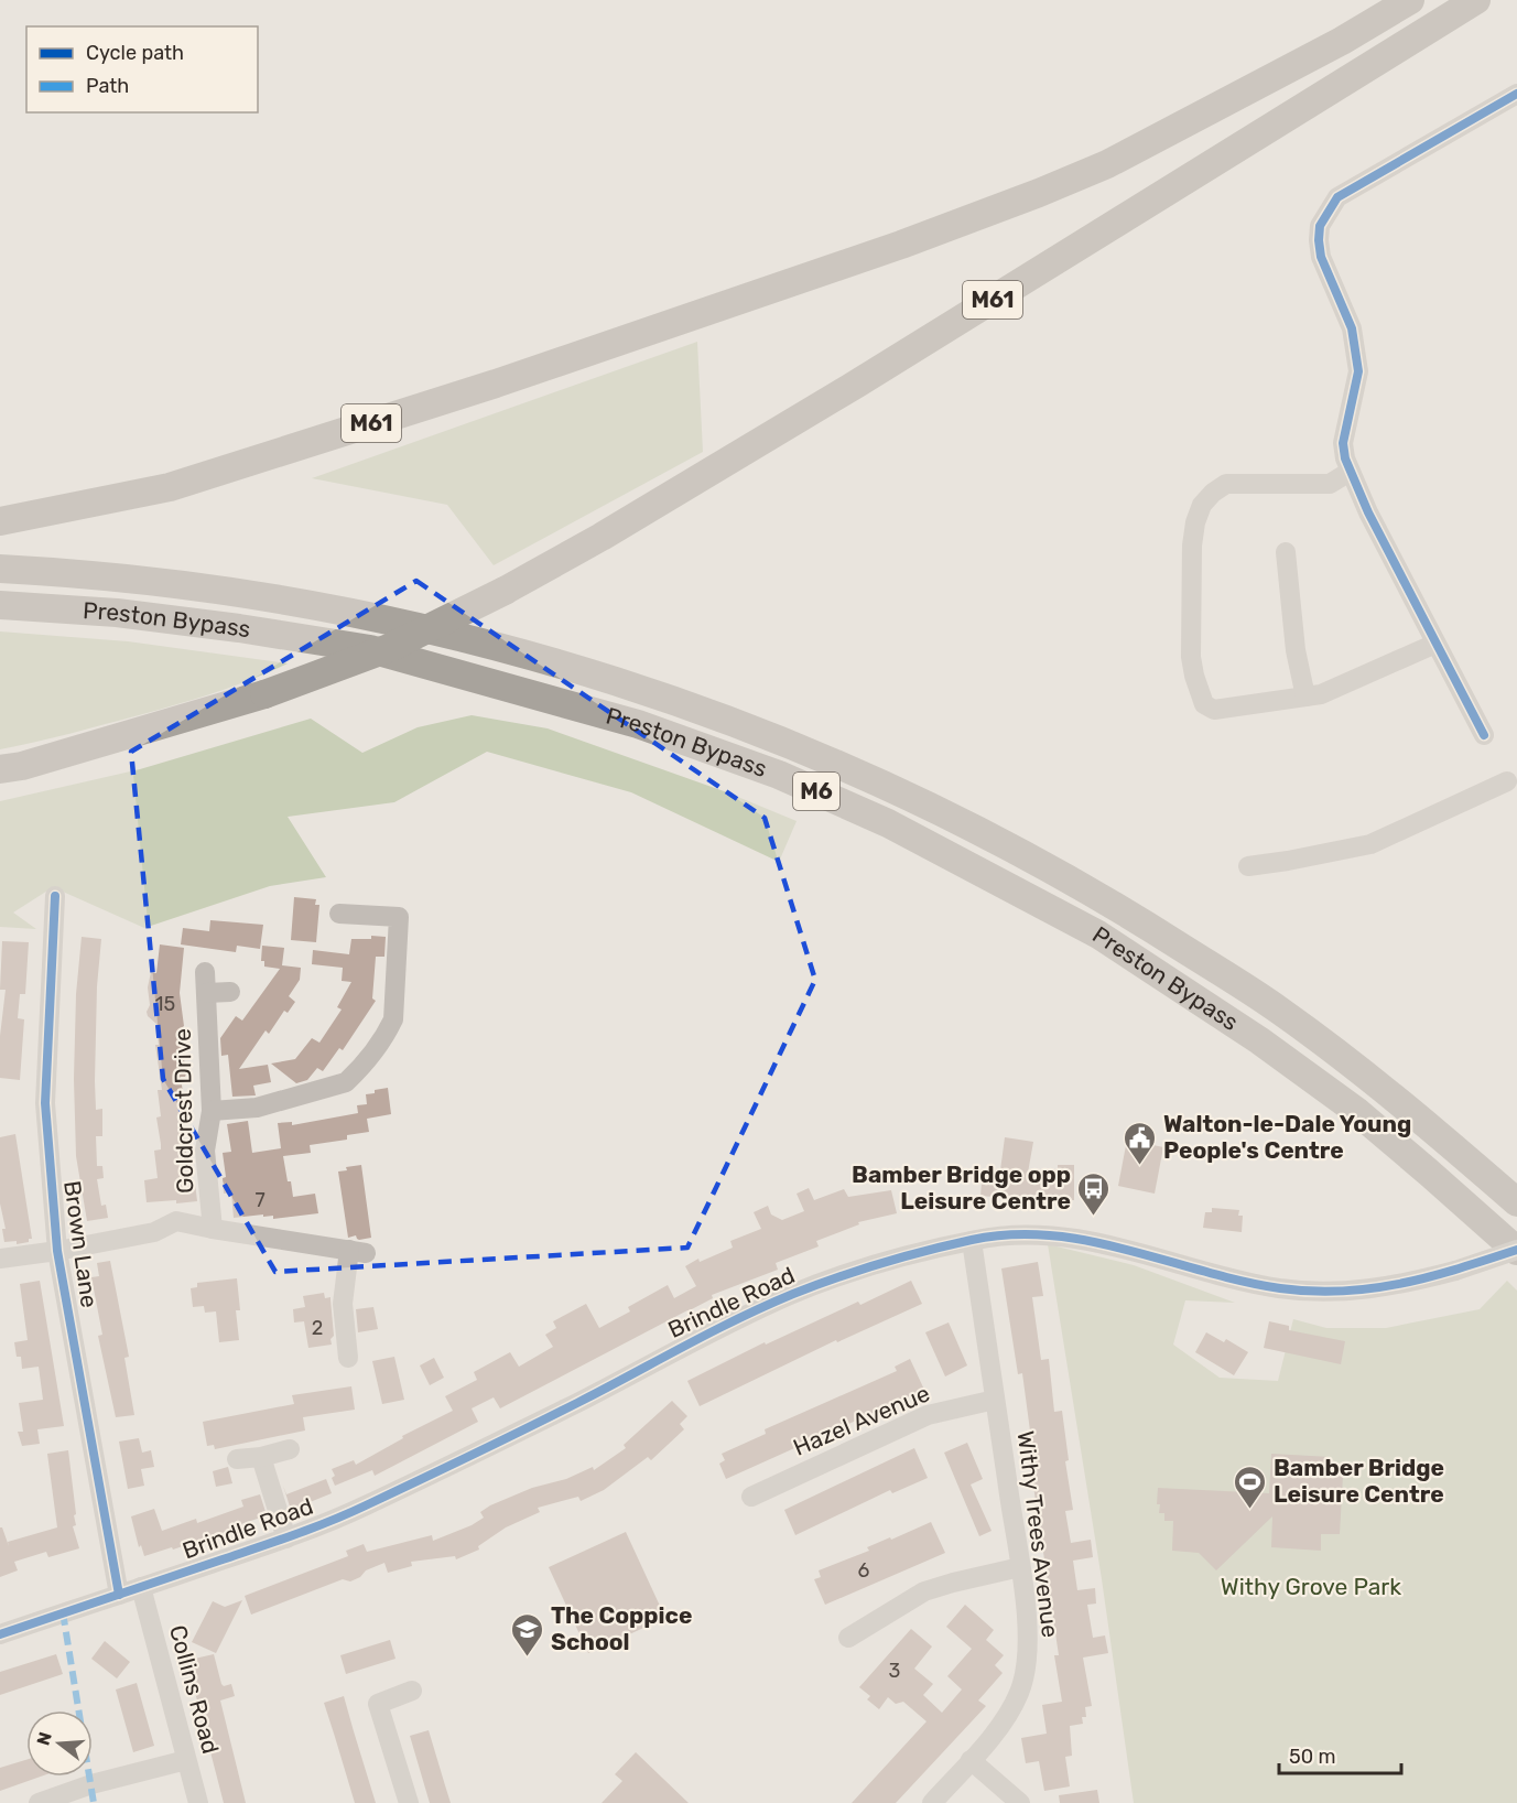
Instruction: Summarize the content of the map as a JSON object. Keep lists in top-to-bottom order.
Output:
{
  "streets": {
    "highway": ["M61", "Preston Bypass", "M6"],
    "street": [
      "Goldcrest Drive",
      "Brown Lane",
      "Brindle Road",
      "Hazel Avenue",
      "Withy Trees Avenue",
      "Collins Road"
    ]
  },
  "crossings": [
    ["Preston Bypass", "Brindle Road"],
    ["Goldcrest Drive", "Brown Lane"],
    ["Brown Lane", "Brindle Road"],
    ["Brindle Road", "Withy Trees Avenue"],
    ["Brindle Road", "Collins Road"],
    ["Hazel Avenue", "Withy Trees Avenue"]
  ],
  "parks": ["Withy Grove Park"],
  "places": {
    "public building": ["Walton-le-Dale Young People's Centre"],
    "bus stop": ["Bamber Bridge opp Leisure Centre"],
    "sports": ["Bamber Bridge Leisure Centre"],
    "school or university": ["The Coppice School"]
  },
  "house_numbers": [
    "15",
    "7",
    "2",
    "6",
    "3"
  ],
  "legend": ["Cycle path", "Path"],
  "scale_bar": "50 m",
  "north": "left"
}
